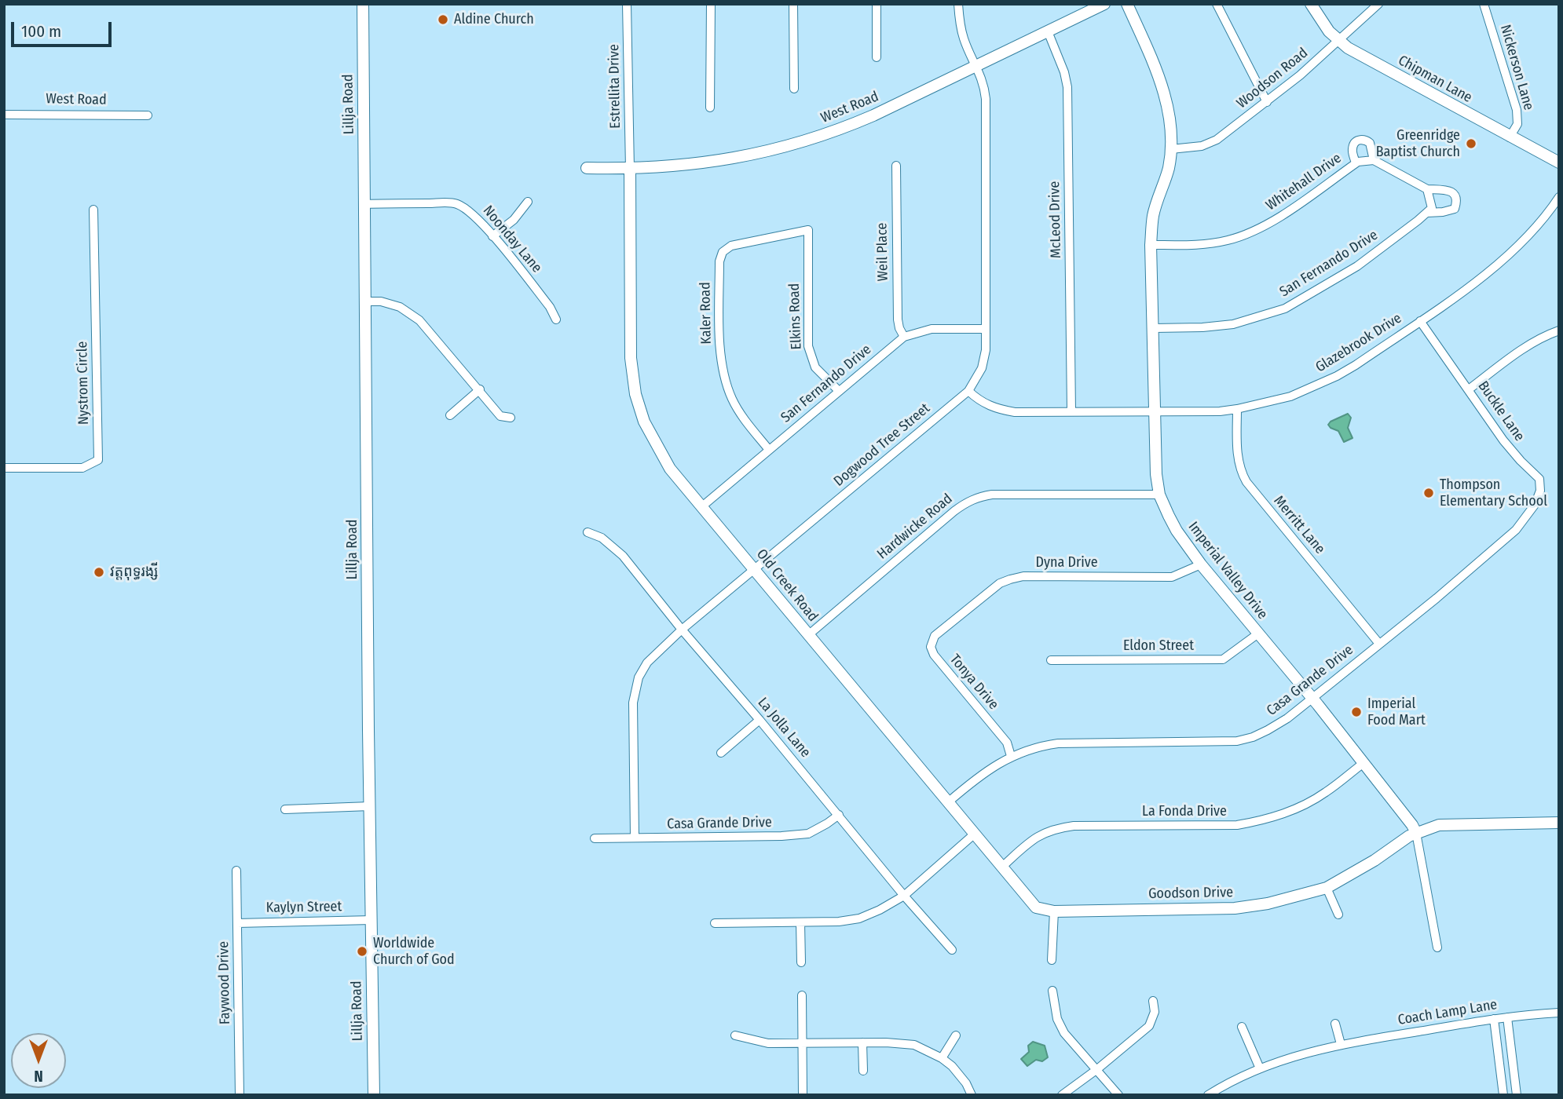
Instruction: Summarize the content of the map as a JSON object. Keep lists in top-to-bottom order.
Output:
{
  "streets": {
    "street": [
      "Nickerson Lane",
      "Woodson Road",
      "Chipman Lane",
      "Estrellita Drive",
      "West Road",
      "Lillja Road",
      "Whitehall Drive",
      "McLeod Drive",
      "Noonday Lane",
      "Weil Place",
      "San Fernando Drive",
      "Kaler Road",
      "Elkins Road",
      "Glazebrook Drive",
      "Nystrom Circle",
      "Buckle Lane",
      "Dogwood Tree Street",
      "Merritt Lane",
      "Hardwicke Road",
      "Dyna Drive",
      "Imperial Valley Drive",
      "Old Creek Road",
      "Eldon Street",
      "Casa Grande Drive",
      "Tonya Drive",
      "La Jolla Lane",
      "La Fonda Drive",
      "Goodson Drive",
      "Kaylyn Street",
      "Faywood Drive",
      "Coach Lamp Lane"
    ]
  },
  "crossings": [
    ["Nickerson Lane", "Chipman Lane"],
    ["Woodson Road", "Chipman Lane"],
    ["Woodson Road", "Imperial Valley Drive"],
    ["Estrellita Drive", "West Road"],
    ["Estrellita Drive", "Old Creek Road"],
    ["West Road", "McLeod Drive"],
    ["West Road", "Dogwood Tree Street"],
    ["West Road", "Old Creek Road"],
    ["Lillja Road", "Noonday Lane"],
    ["Lillja Road", "Kaylyn Street"],
    ["Whitehall Drive", "Imperial Valley Drive"],
    ["McLeod Drive", "Glazebrook Drive"],
    ["Weil Place", "San Fernando Drive"],
    ["San Fernando Drive", "Kaler Road"],
    ["San Fernando Drive", "Elkins Road"],
    ["San Fernando Drive", "Dogwood Tree Street"],
    ["San Fernando Drive", "Imperial Valley Drive"],
    ["San Fernando Drive", "Old Creek Road"],
    ["Kaler Road", "Elkins Road"],
    ["Glazebrook Drive", "Buckle Lane"],
    ["Glazebrook Drive", "Dogwood Tree Street"],
    ["Glazebrook Drive", "Merritt Lane"],
    ["Glazebrook Drive", "Imperial Valley Drive"],
    ["Buckle Lane", "Casa Grande Drive"],
    ["Dogwood Tree Street", "Old Creek Road"],
    ["Dogwood Tree Street", "Casa Grande Drive"],
    ["Dogwood Tree Street", "La Jolla Lane"],
    ["Merritt Lane", "Casa Grande Drive"],
    ["Hardwicke Road", "Imperial Valley Drive"],
    ["Hardwicke Road", "Old Creek Road"],
    ["Dyna Drive", "Imperial Valley Drive"],
    ["Dyna Drive", "Tonya Drive"],
    ["Imperial Valley Drive", "Eldon Street"],
    ["Imperial Valley Drive", "Casa Grande Drive"],
    ["Imperial Valley Drive", "La Fonda Drive"],
    ["Imperial Valley Drive", "Goodson Drive"],
    ["Old Creek Road", "Casa Grande Drive"],
    ["Old Creek Road", "La Fonda Drive"],
    ["Old Creek Road", "Goodson Drive"],
    ["Casa Grande Drive", "Tonya Drive"],
    ["Casa Grande Drive", "La Jolla Lane"],
    ["Kaylyn Street", "Faywood Drive"]
  ],
  "places": [
    "Aldine Church",
    "Greenridge Baptist Church",
    "Thompson Elementary School",
    "វត្តពុទ្ធរង្សី",
    "Imperial Food Mart",
    "Worldwide Church of God"
  ],
  "scale_bar": "100 m",
  "north": "bottom"
}
